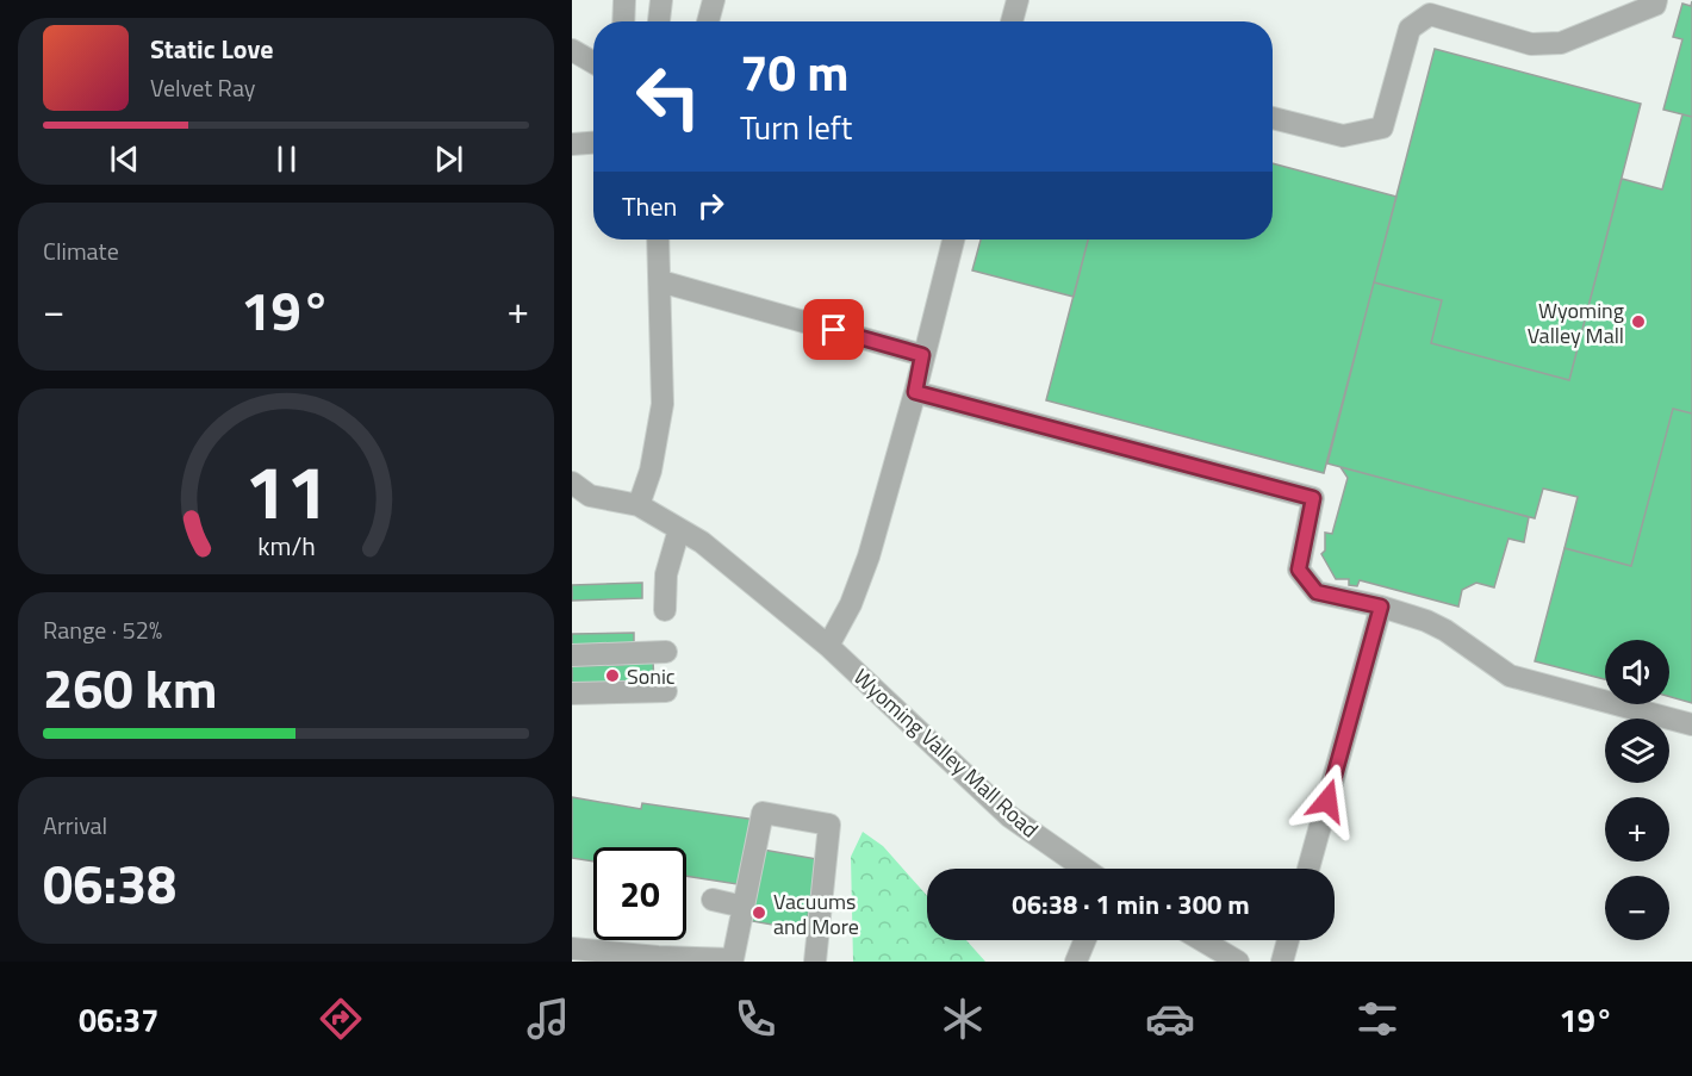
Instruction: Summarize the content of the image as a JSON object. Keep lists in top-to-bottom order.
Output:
{
  "streets": {
    "lane": ["Wyoming Valley Mall Road"]
  },
  "places": ["Wyoming Valley Mall", "Sonic", "Vacuums and More"],
  "page": {
    "turn": ["70 m", "Turn left"],
    "song": ["Static Love", "Velvet Ray"],
    "then": "Then",
    "tile": [
      "Climate",
      ["Range · 52%", "260 km"],
      ["Arrival", "06:38"]
    ],
    "heat": ["−", "19°", "+"],
    "map_buttons": ["+", "−"],
    "limit": "20",
    "trip": "06:38 · 1 min · 300 m",
    "tabs": ["06:37", "19°"],
    "gauge": ["11", "km/h"]
  }
}
